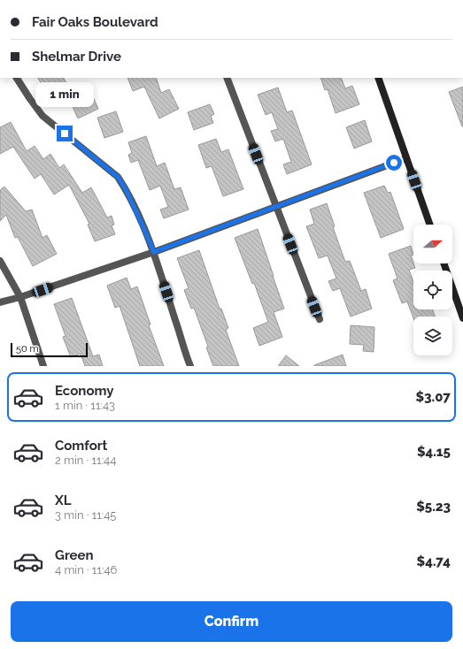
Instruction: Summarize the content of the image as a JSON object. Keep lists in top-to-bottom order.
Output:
{
  "scale_bar": "50 m",
  "north": "right",
  "page": {
    "banner": ["Fair Oaks Boulevard", "Shelmar Drive"],
    "bubble": "1 min",
    "scale": "50 m",
    "list": [
      {
        "name": "Economy",
        "note": "1 min · 11:43",
        "value": "$3.07"
      },
      {
        "name": "Comfort",
        "note": "2 min · 11:44",
        "value": "$4.15"
      },
      {
        "name": "XL",
        "note": "3 min · 11:45",
        "value": "$5.23"
      },
      {
        "name": "Green",
        "note": "4 min · 11:46",
        "value": "$4.74"
      }
    ],
    "buttons": "Confirm"
  }
}
